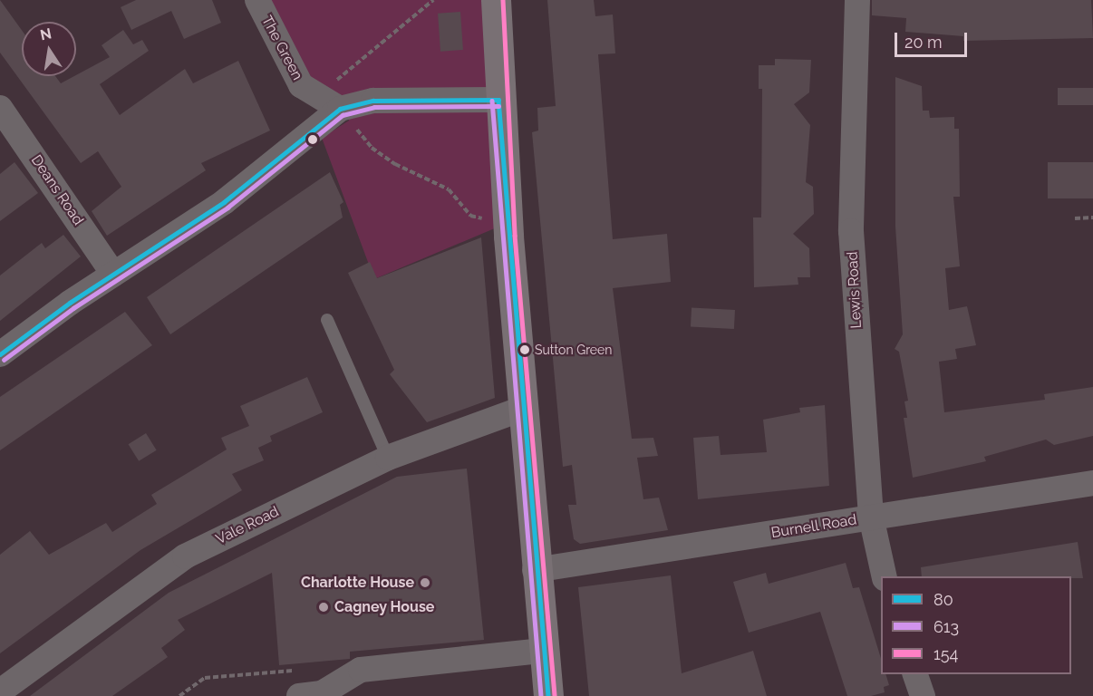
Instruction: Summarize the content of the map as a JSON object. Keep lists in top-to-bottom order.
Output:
{
  "streets": {
    "street": [
      "The Green",
      "Deans Road",
      "Lewis Road",
      "Vale Road",
      "Burnell Road"
    ]
  },
  "crossings": [
    ["Lewis Road", "Burnell Road"]
  ],
  "places": ["Sutton Green", "Charlotte House", "Cagney House"],
  "lines": ["transit line 154", "transit line 80", "transit line 613"],
  "legend": ["80", "613", "154"],
  "scale_bar": "20 m",
  "north": "top"
}
